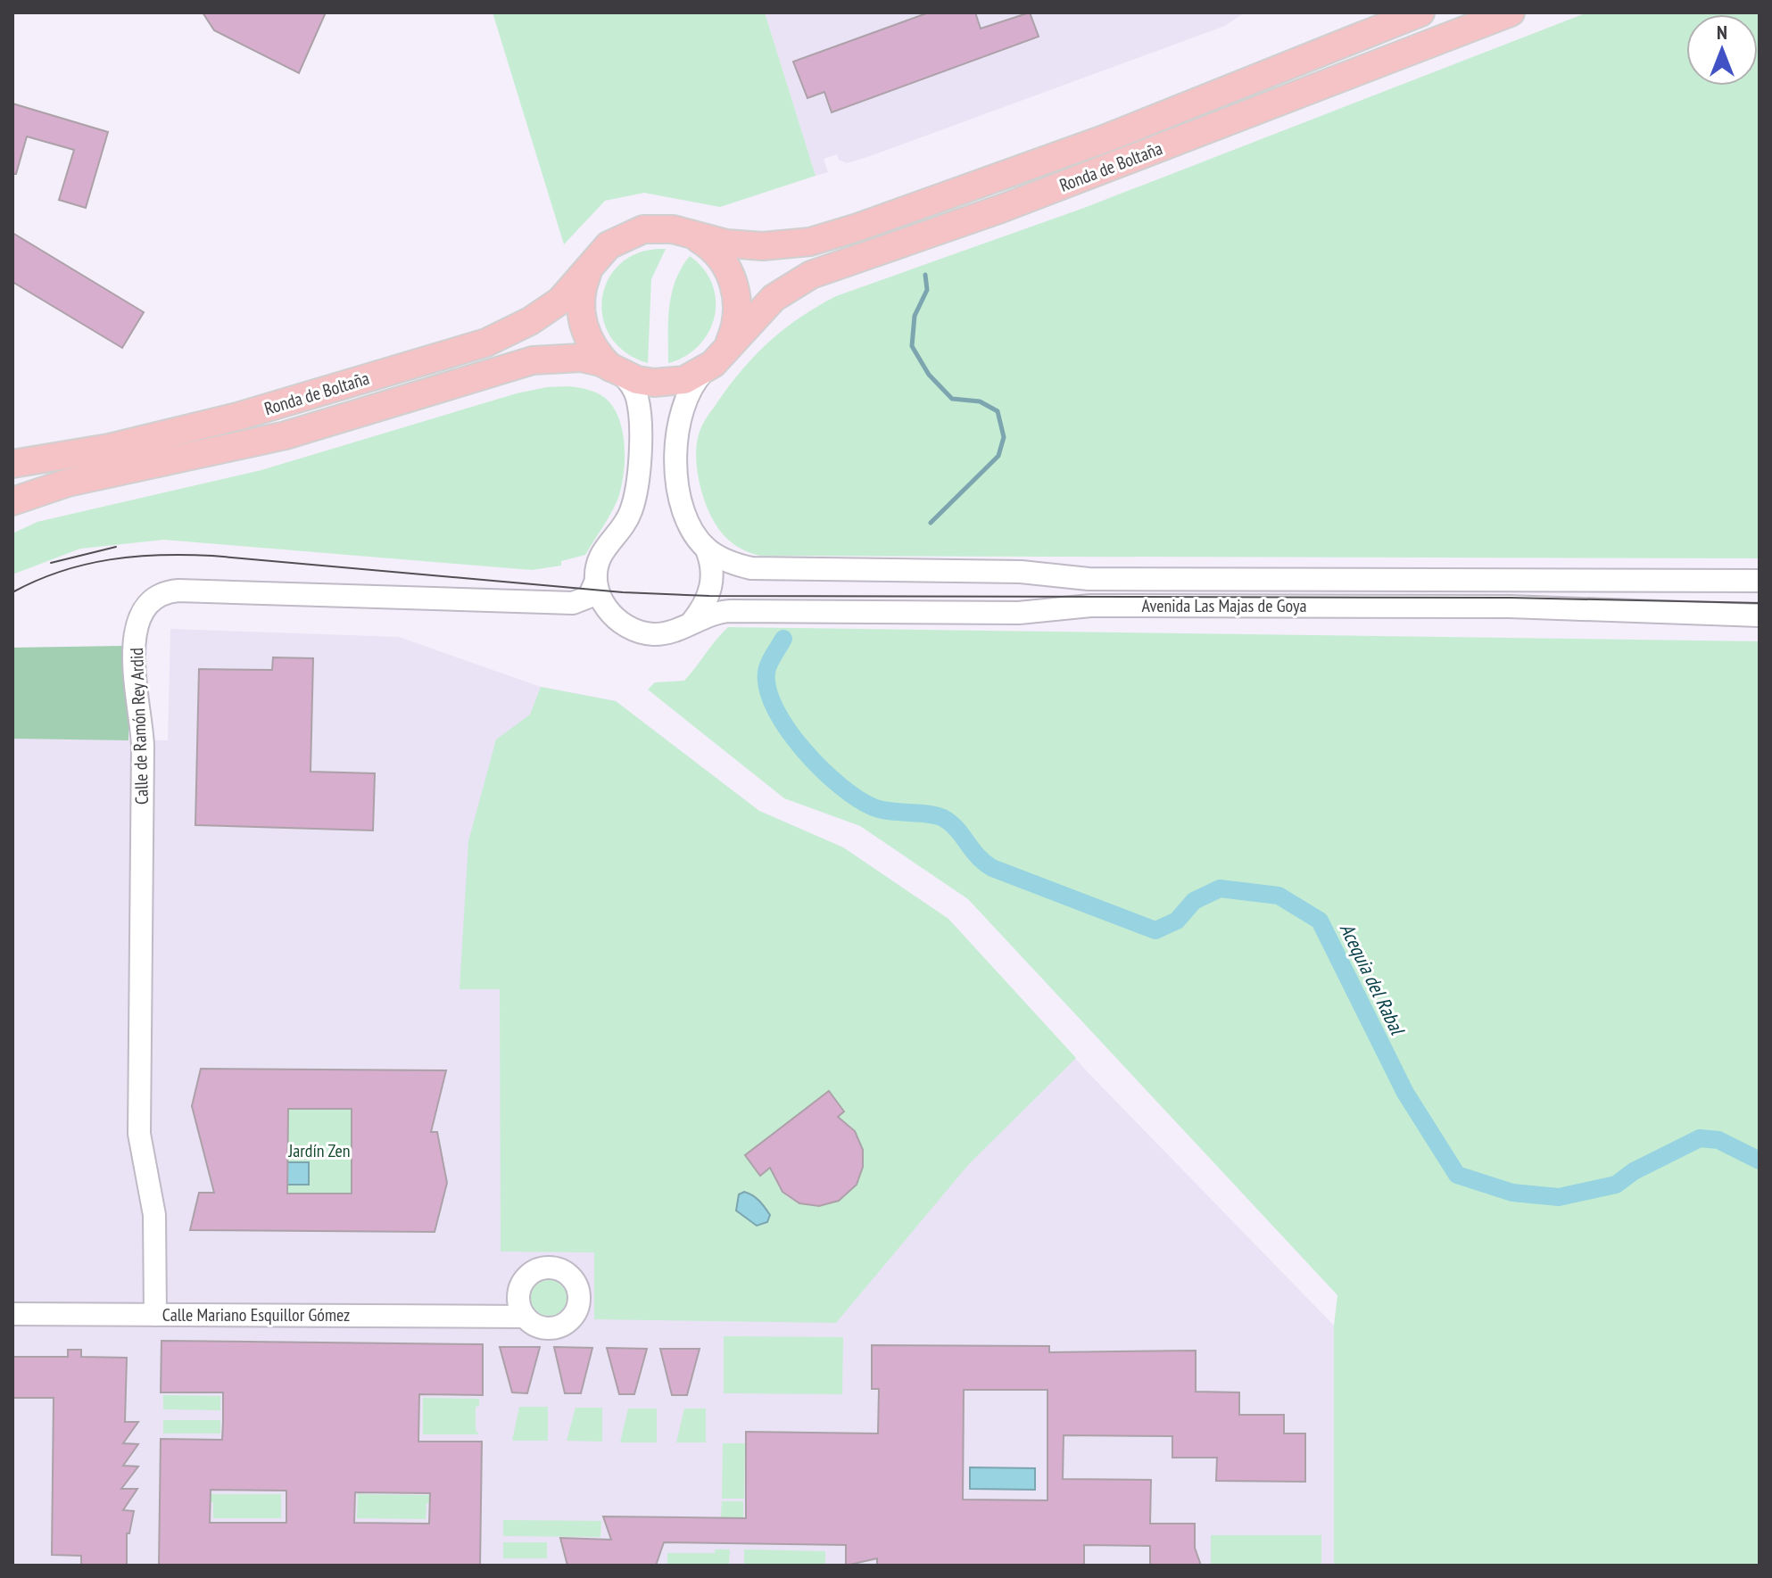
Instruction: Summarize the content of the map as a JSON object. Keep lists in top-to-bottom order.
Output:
{
  "streets": {
    "main road": ["Ronda de Boltaña"],
    "street": ["Avenida Las Majas de Goya", "Calle de Ramón Rey Ardid", "Calle Mariano Esquillor Gómez"]
  },
  "crossings": [
    ["Ronda de Boltaña", "Avenida Las Majas de Goya"],
    ["Avenida Las Majas de Goya", "Calle de Ramón Rey Ardid"],
    ["Calle de Ramón Rey Ardid", "Calle Mariano Esquillor Gómez"]
  ],
  "water": ["Acequia del Rabal"],
  "parks": ["Jardín Zen"],
  "north": "top"
}
